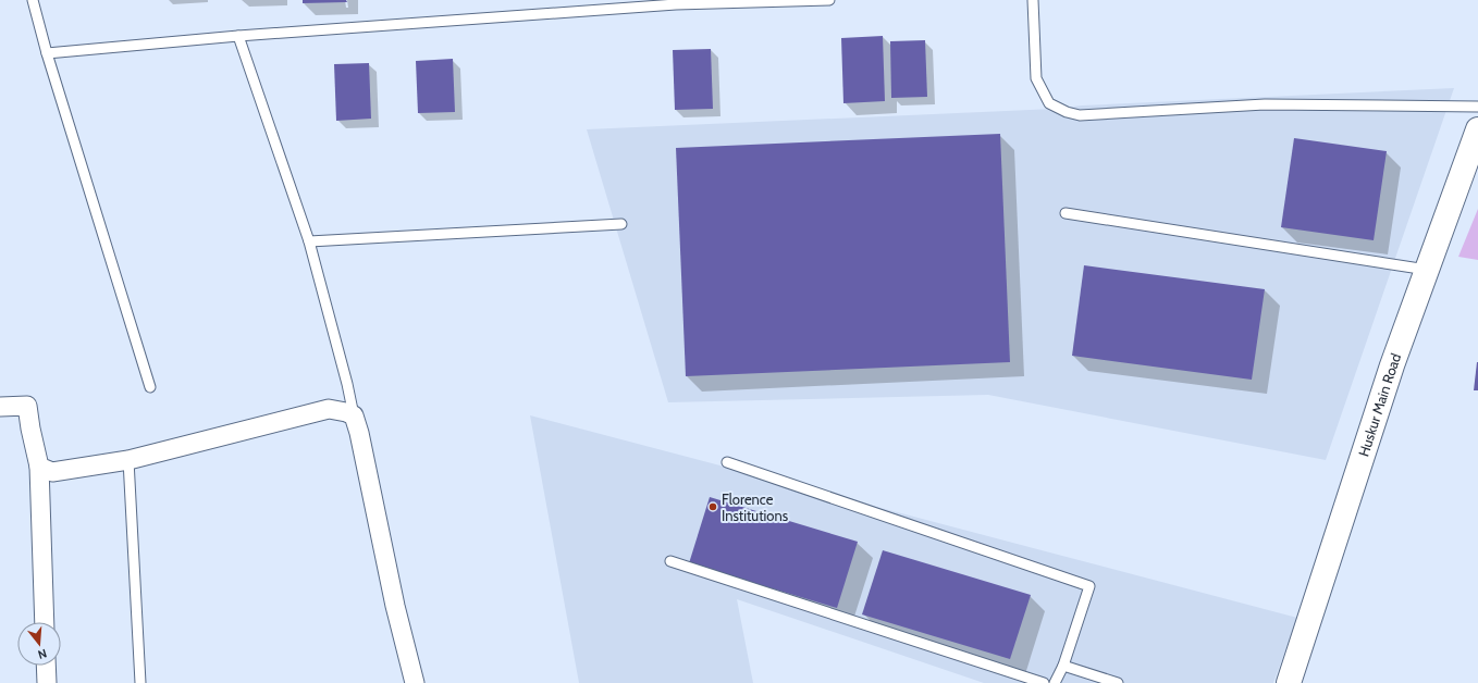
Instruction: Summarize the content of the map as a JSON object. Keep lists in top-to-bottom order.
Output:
{
  "streets": {
    "main road": ["Huskur Main Road"]
  },
  "places": ["Florence Institutions"],
  "north": "bottom"
}
